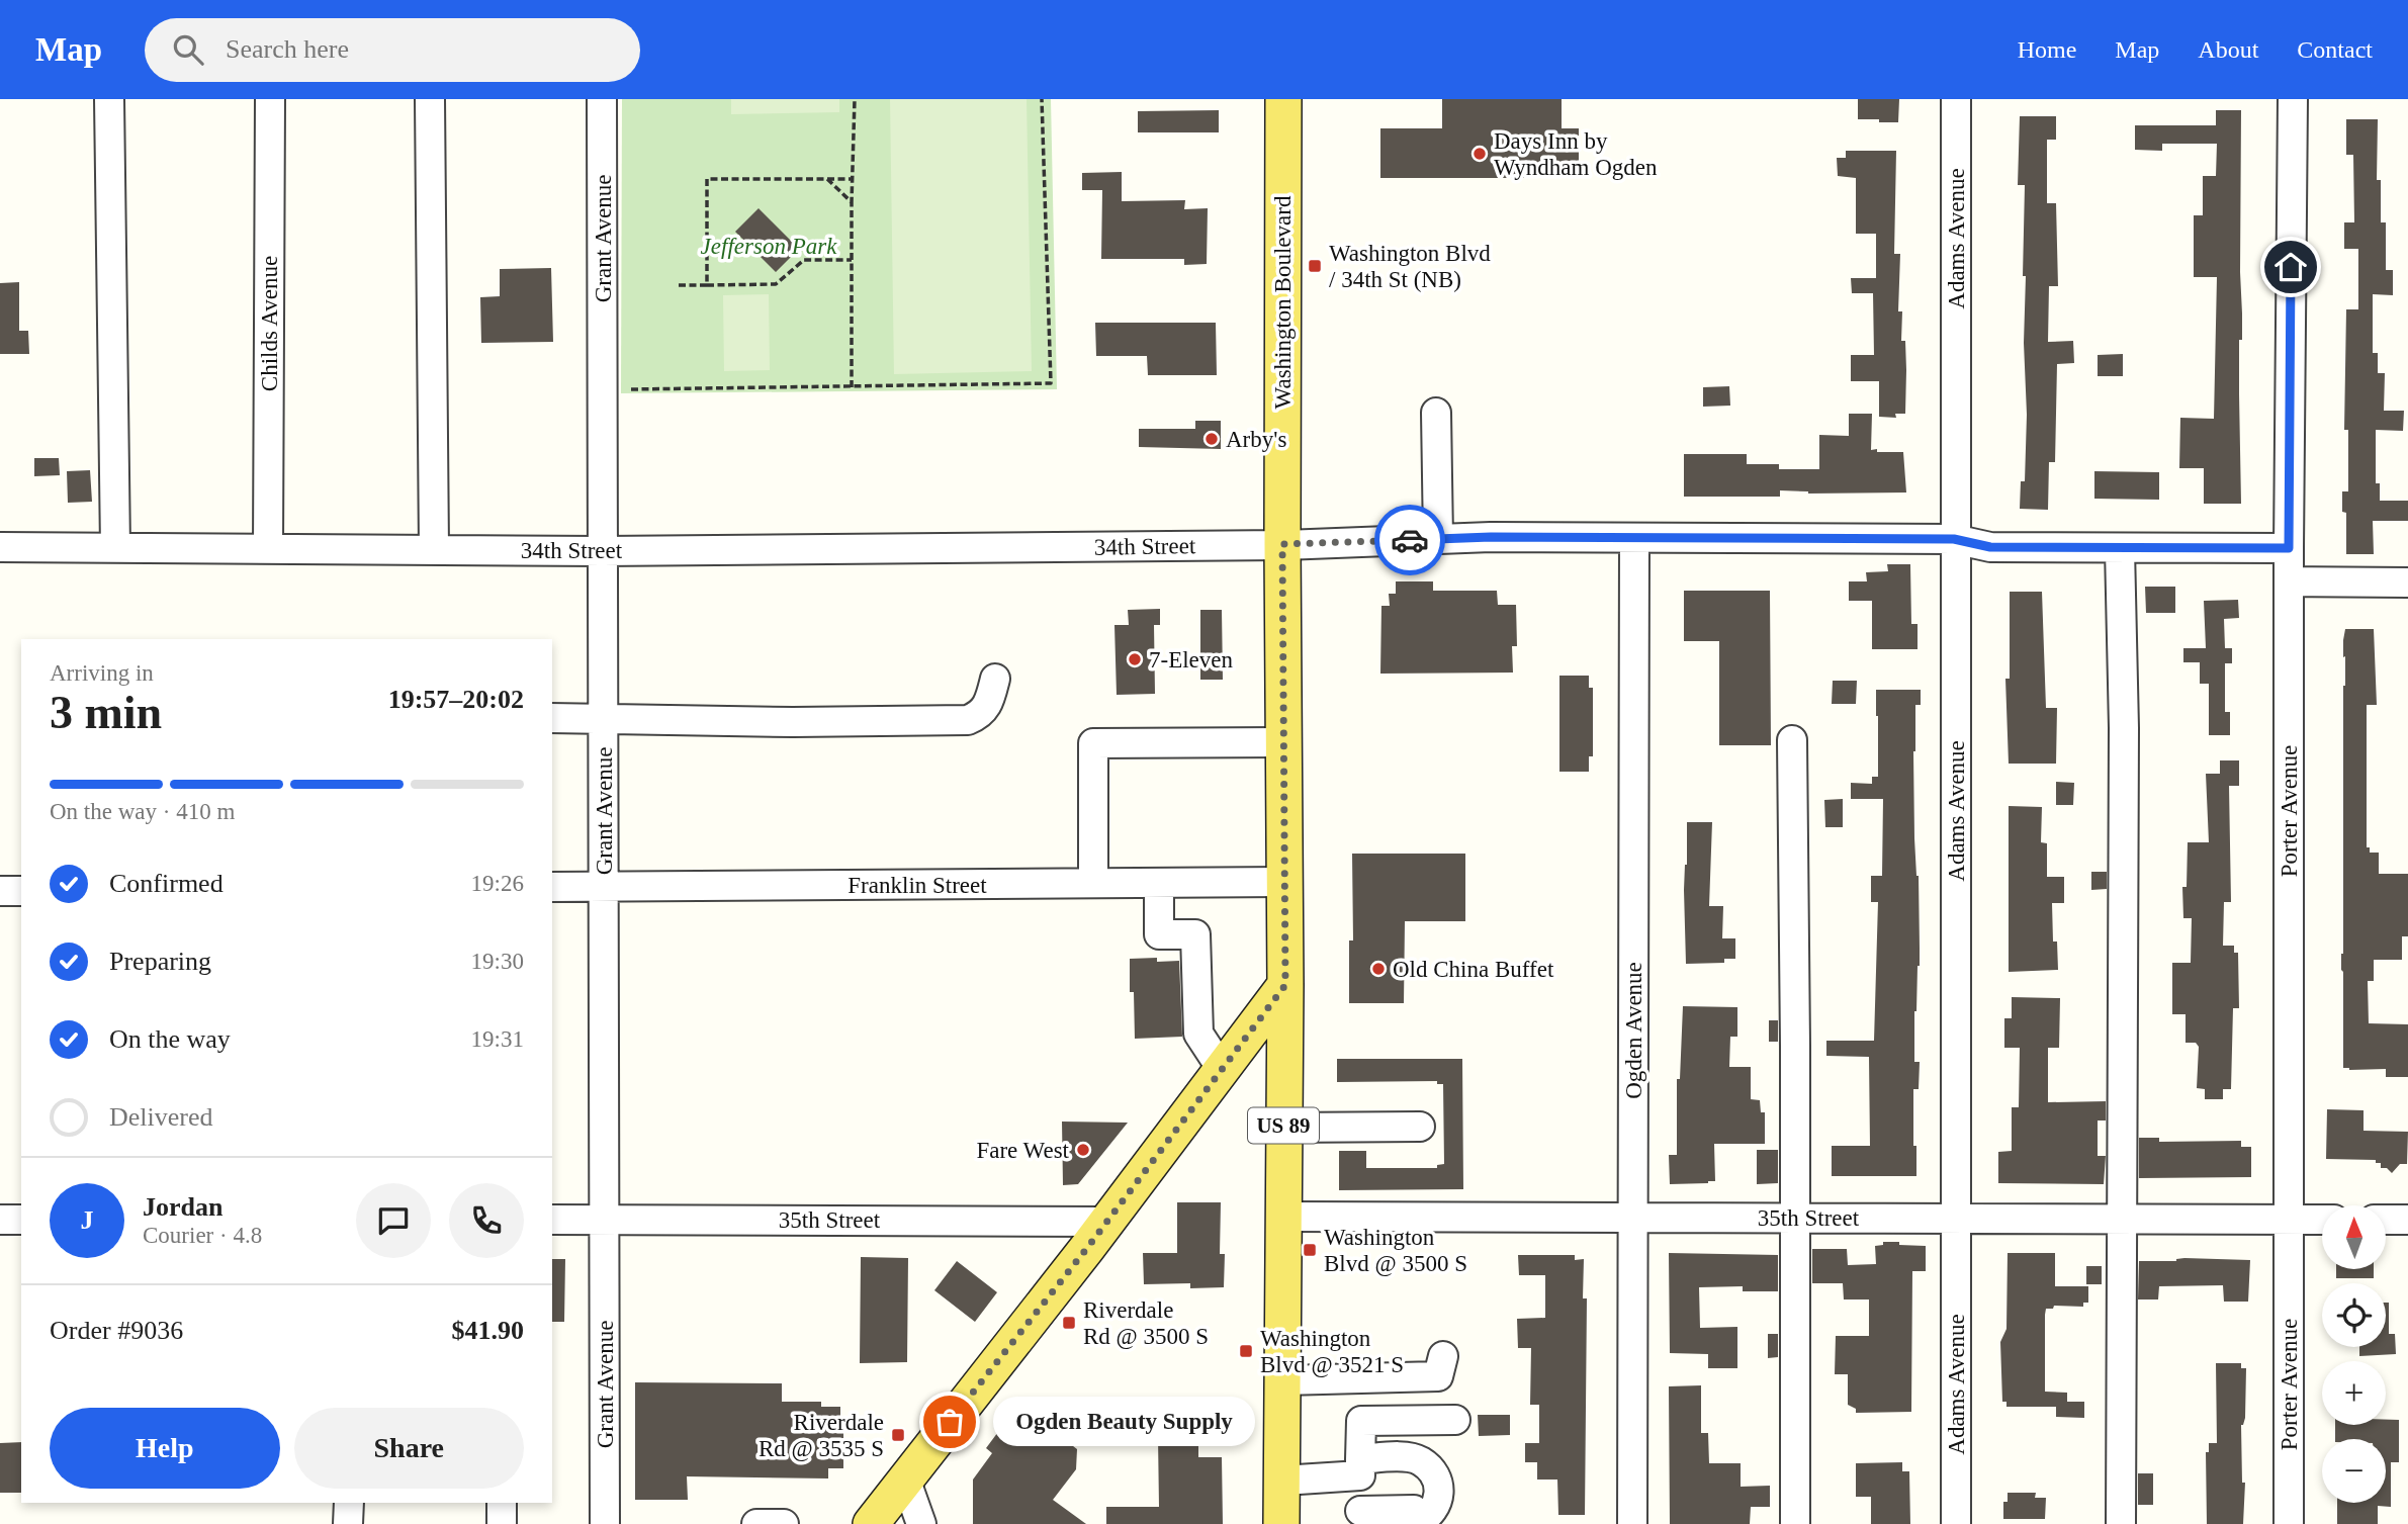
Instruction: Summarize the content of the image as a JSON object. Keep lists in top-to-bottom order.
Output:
{
  "streets": {
    "main road": ["Washington Boulevard", "US 89"],
    "street": [
      "Grant Avenue",
      "Adams Avenue",
      "Childs Avenue",
      "34th Street",
      "Porter Avenue",
      "Franklin Street",
      "Ogden Avenue",
      "35th Street"
    ]
  },
  "crossings": [
    ["Grant Avenue", "34th Street"],
    ["Grant Avenue", "Franklin Street"],
    ["Grant Avenue", "35th Street"],
    ["Adams Avenue", "34th Street"],
    ["Adams Avenue", "35th Street"],
    ["Washington Boulevard", "34th Street"],
    ["Washington Boulevard", "Franklin Street"],
    ["Washington Boulevard", "35th Street"],
    ["Childs Avenue", "34th Street"],
    ["34th Street", "Porter Avenue"],
    ["34th Street", "Ogden Avenue"],
    ["Porter Avenue", "35th Street"],
    ["Ogden Avenue", "35th Street"]
  ],
  "parks": ["Jefferson Park"],
  "places": {
    "other": [
      "Days Inn by Wyndham Ogden",
      "Arby's",
      "7-Eleven",
      "Old China Buffet",
      "Fare West",
      "Ogden Beauty Supply"
    ],
    "transit": [
      "Washington Blvd / 34th St (NB)",
      "Washington Blvd @ 3500 S",
      "Riverdale Rd @ 3500 S",
      "Washington Blvd @ 3521 S",
      "Riverdale Rd @ 3535 S"
    ]
  },
  "north": "top",
  "page": {
    "header": "Map",
    "search": "Search here",
    "nav": [
      "Home",
      "Map",
      "About",
      "Contact"
    ],
    "heading": ["3 min", "Arriving in", "19:57–20:02"],
    "panel": [
      "Jordan",
      "Courier · 4.8",
      "Order #9036",
      "$41.90"
    ],
    "bar": "On the way · 410 m",
    "list": [
      ["Confirmed", "19:26"],
      ["Preparing", "19:30"],
      ["On the way", "19:31"],
      "Delivered"
    ],
    "round": "J",
    "map_buttons": ["+", "−"],
    "buttons": ["Help", "Share"],
    "bubble": "Ogden Beauty Supply"
  }
}
